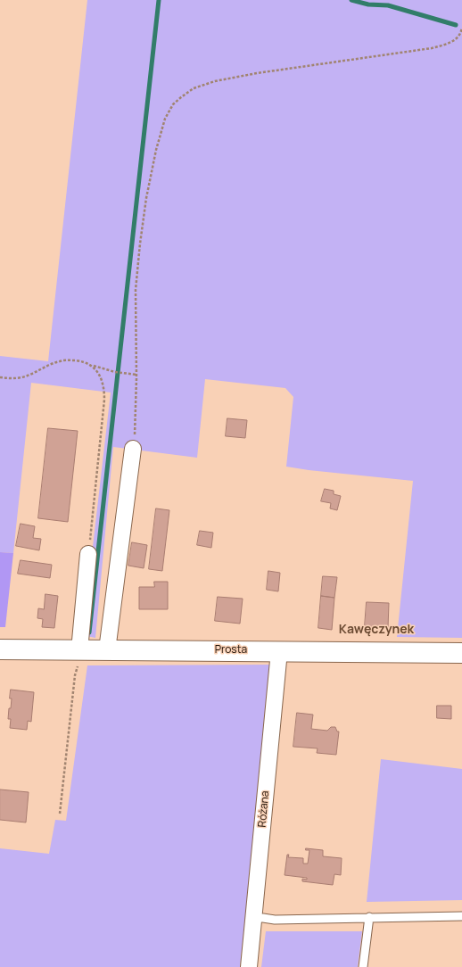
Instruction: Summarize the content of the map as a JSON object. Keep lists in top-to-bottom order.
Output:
{
  "streets": {
    "street": ["Prosta", "Różana"]
  },
  "crossings": [
    ["Prosta", "Różana"]
  ],
  "districts": ["Kawęczynek"]
}
